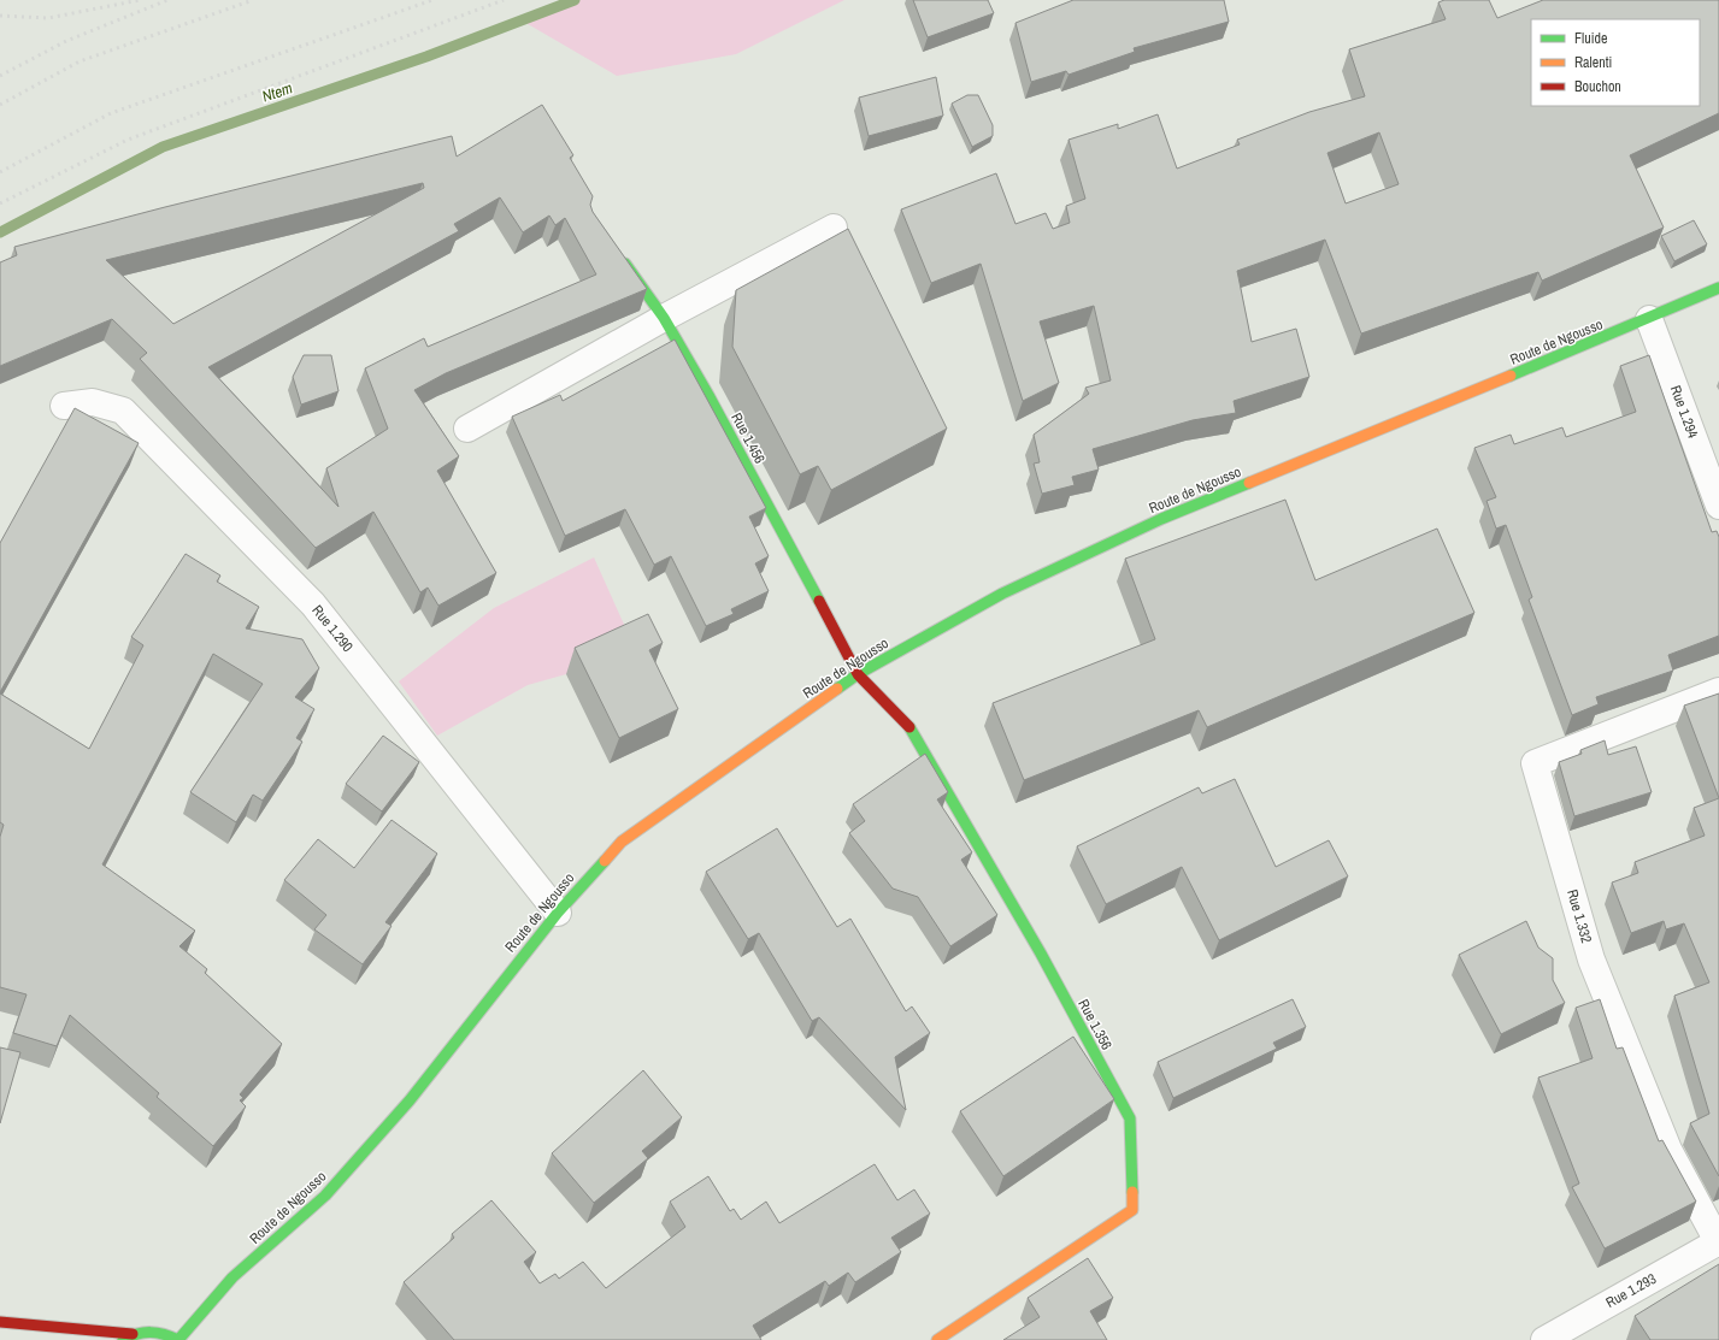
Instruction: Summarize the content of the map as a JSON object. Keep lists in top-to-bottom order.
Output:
{
  "streets": {
    "main road": ["Route de Ngousso", "Rue 1.456", "Rue 1.356"],
    "street": [
      "Rue 1.294",
      "Rue 1.290",
      "Rue 1.332",
      "Rue 1.293"
    ]
  },
  "crossings": [
    ["Route de Ngousso", "Rue 1.294"],
    ["Route de Ngousso", "Rue 1.456"],
    ["Route de Ngousso", "Rue 1.290"],
    ["Route de Ngousso", "Rue 1.356"],
    ["Rue 1.456", "Rue 1.356"],
    ["Rue 1.332", "Rue 1.293"]
  ],
  "water": ["Ntem"],
  "legend": ["Fluide", "Ralenti", "Bouchon"]
}
